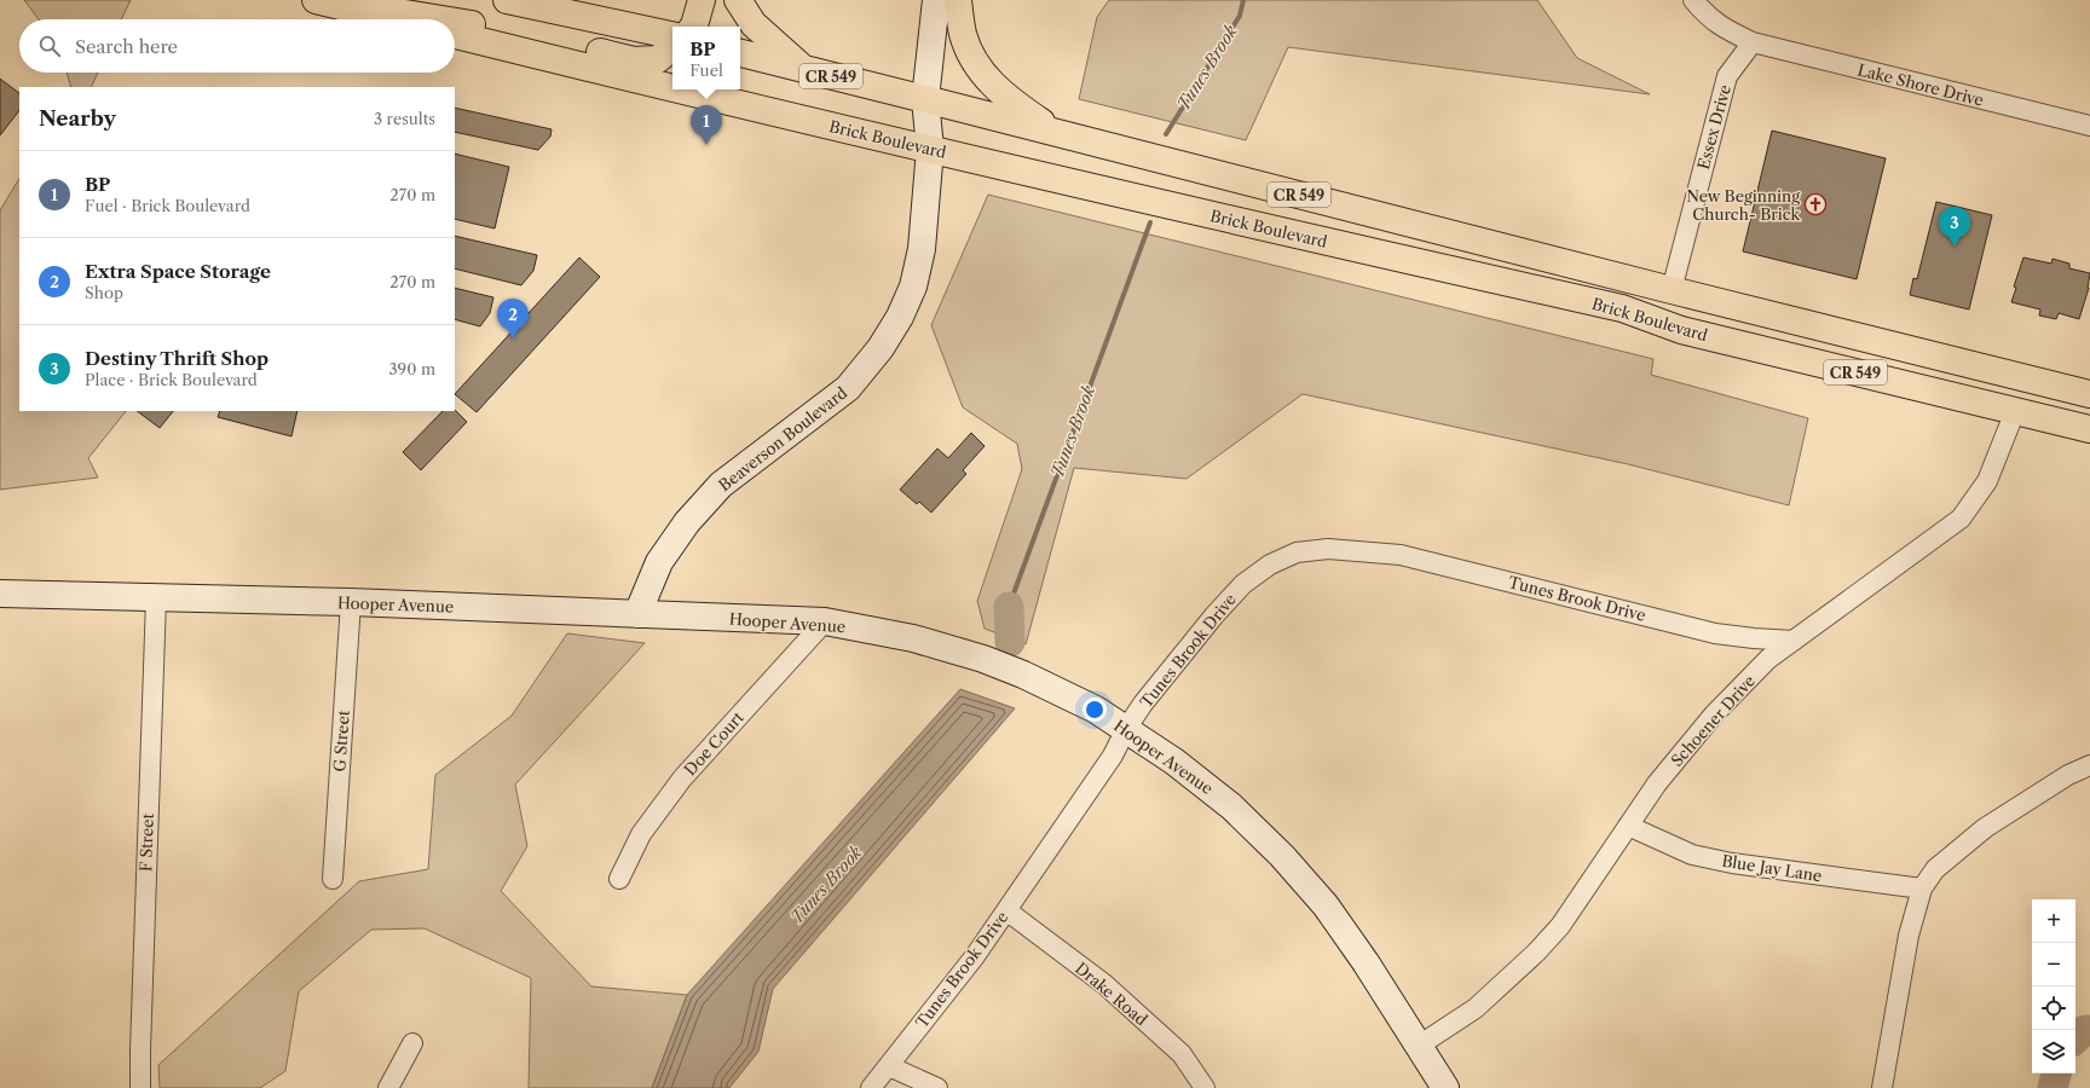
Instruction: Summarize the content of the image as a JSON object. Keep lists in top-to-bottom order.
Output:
{
  "streets": {
    "main road": [
      "CR 549",
      "Brick Boulevard",
      "Beaverson Boulevard",
      "Hooper Avenue"
    ],
    "street": [
      "Lake Shore Drive",
      "Essex Drive",
      "Tunes Brook Drive",
      "Schoener Drive",
      "G Street",
      "Doe Court",
      "F Street",
      "Blue Jay Lane",
      "Drake Road"
    ]
  },
  "crossings": [
    ["Lake Shore Drive", "Essex Drive"],
    ["Essex Drive", "Brick Boulevard"],
    ["Brick Boulevard", "Beaverson Boulevard"],
    ["Brick Boulevard", "Schoener Drive"],
    ["Beaverson Boulevard", "Hooper Avenue"],
    ["Tunes Brook Drive", "Hooper Avenue"],
    ["Tunes Brook Drive", "Schoener Drive"],
    ["Tunes Brook Drive", "Drake Road"],
    ["Hooper Avenue", "Schoener Drive"],
    ["Hooper Avenue", "G Street"],
    ["Hooper Avenue", "Doe Court"],
    ["Hooper Avenue", "F Street"],
    ["Schoener Drive", "Blue Jay Lane"]
  ],
  "water": ["Tunes Brook"],
  "places": {
    "church": ["New Beginning Church- Brick"]
  },
  "page": {
    "search": "Search here",
    "popup": ["BP", "Fuel"],
    "heading": ["Nearby", "3 results"],
    "pins": ["1", "3", "2"],
    "list": [
      {
        "mark": "1",
        "name": "BP",
        "note": "Fuel · Brick Boulevard",
        "value": "270 m"
      },
      {
        "mark": "2",
        "name": "Extra Space Storage",
        "note": "Shop",
        "value": "270 m"
      },
      {
        "mark": "3",
        "name": "Destiny Thrift Shop",
        "note": "Place · Brick Boulevard",
        "value": "390 m"
      }
    ],
    "map_buttons": ["+", "−"]
  }
}
